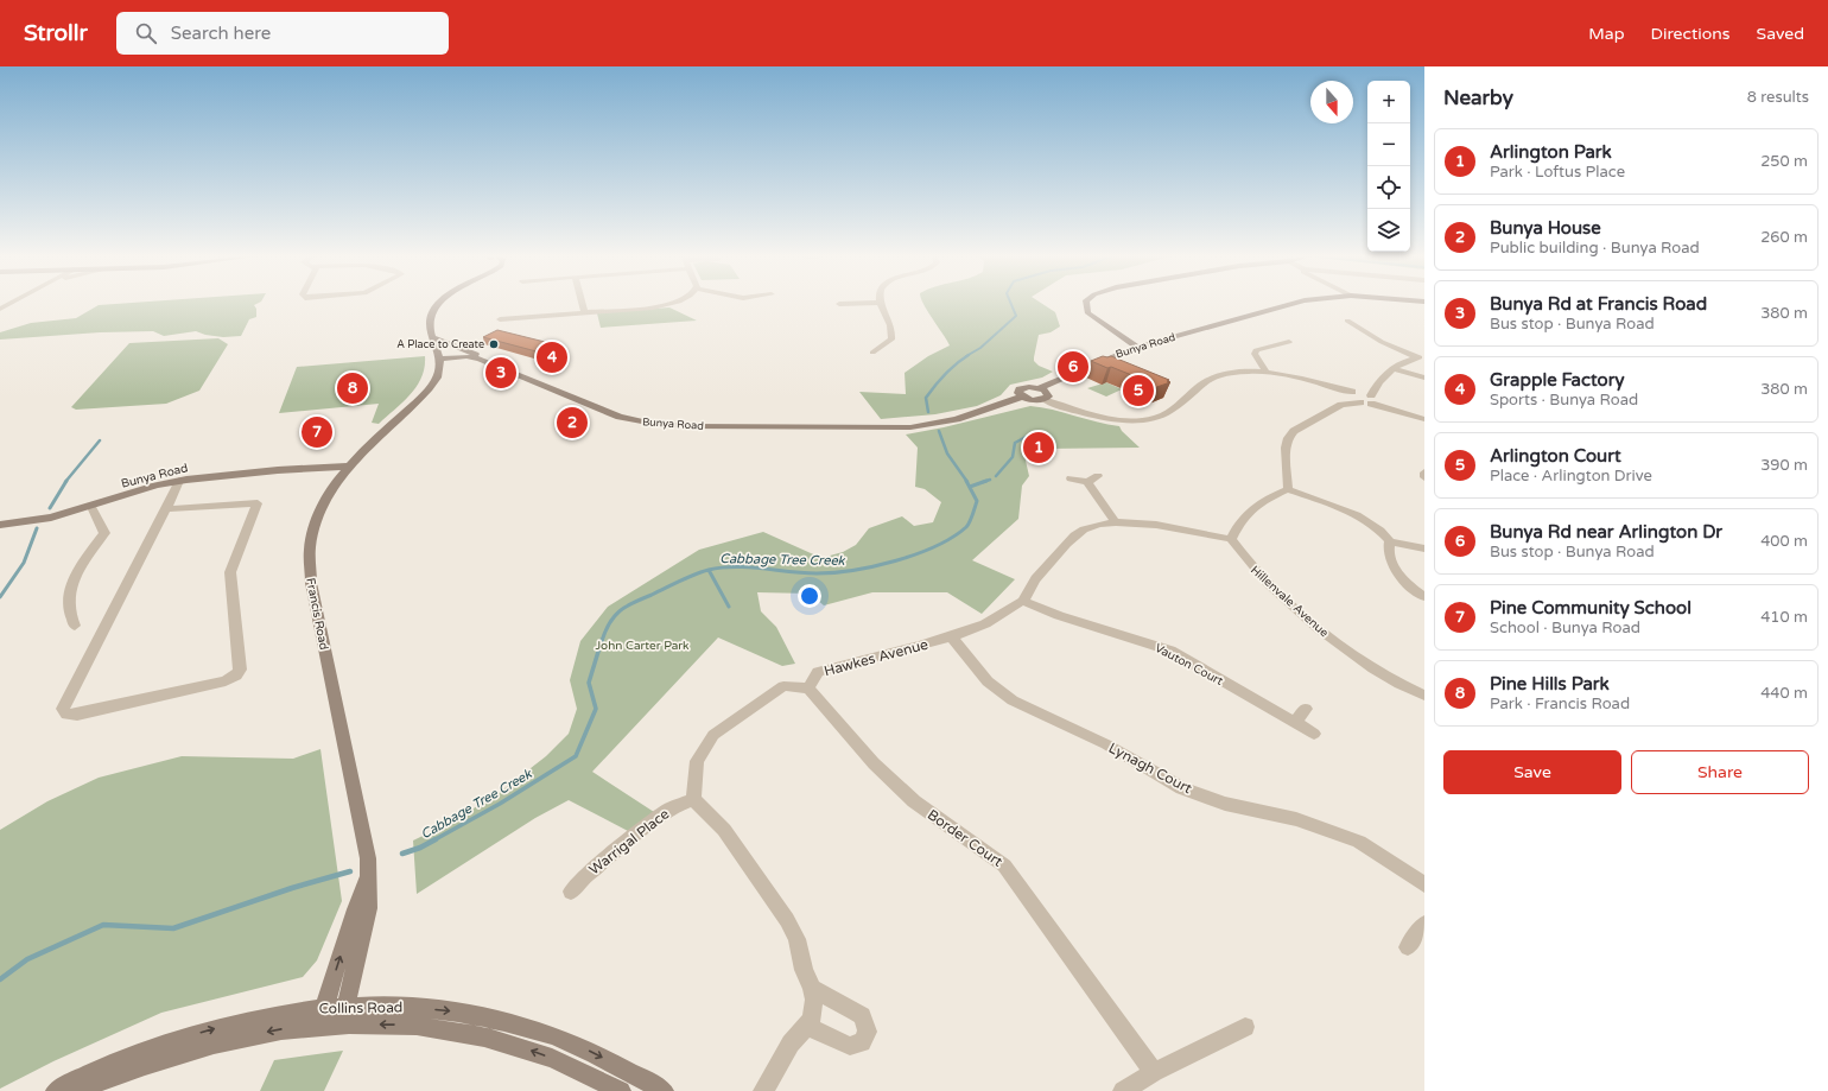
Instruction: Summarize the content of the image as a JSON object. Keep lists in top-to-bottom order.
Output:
{
  "streets": {
    "street": [
      "Bunya Road",
      "Hillenvale Avenue",
      "Francis Road",
      "Hawkes Avenue",
      "Vauton Court",
      "Lynagh Court",
      "Border Court",
      "Warrigal Place",
      "Collins Road"
    ]
  },
  "crossings": [
    ["Bunya Road", "Francis Road"],
    ["Francis Road", "Collins Road"],
    ["Hawkes Avenue", "Vauton Court"],
    ["Hawkes Avenue", "Lynagh Court"],
    ["Hawkes Avenue", "Border Court"]
  ],
  "water": ["Cabbage Tree Creek"],
  "parks": ["John Carter Park"],
  "places": ["A Place to Create"],
  "north": "bottom",
  "page": {
    "header": "Strollr",
    "search": "Search here",
    "nav": ["Map", "Directions", "Saved"],
    "heading": ["Nearby", "8 results"],
    "map_buttons": ["+", "−"],
    "list": [
      {
        "mark": "1",
        "name": "Arlington Park",
        "note": "Park · Loftus Place",
        "value": "250 m"
      },
      {
        "mark": "2",
        "name": "Bunya House",
        "note": "Public building · Bunya Road",
        "value": "260 m"
      },
      {
        "mark": "3",
        "name": "Bunya Rd at Francis Road",
        "note": "Bus stop · Bunya Road",
        "value": "380 m"
      },
      {
        "mark": "4",
        "name": "Grapple Factory",
        "note": "Sports · Bunya Road",
        "value": "380 m"
      },
      {
        "mark": "5",
        "name": "Arlington Court",
        "note": "Place · Arlington Drive",
        "value": "390 m"
      },
      {
        "mark": "6",
        "name": "Bunya Rd near Arlington Dr",
        "note": "Bus stop · Bunya Road",
        "value": "400 m"
      },
      {
        "mark": "7",
        "name": "Pine Community School",
        "note": "School · Bunya Road",
        "value": "410 m"
      },
      {
        "mark": "8",
        "name": "Pine Hills Park",
        "note": "Park · Francis Road",
        "value": "440 m"
      }
    ],
    "pins": [
      "4",
      "6",
      "3",
      "8",
      "5",
      "2",
      "7",
      "1"
    ],
    "buttons": ["Save", "Share"]
  }
}
